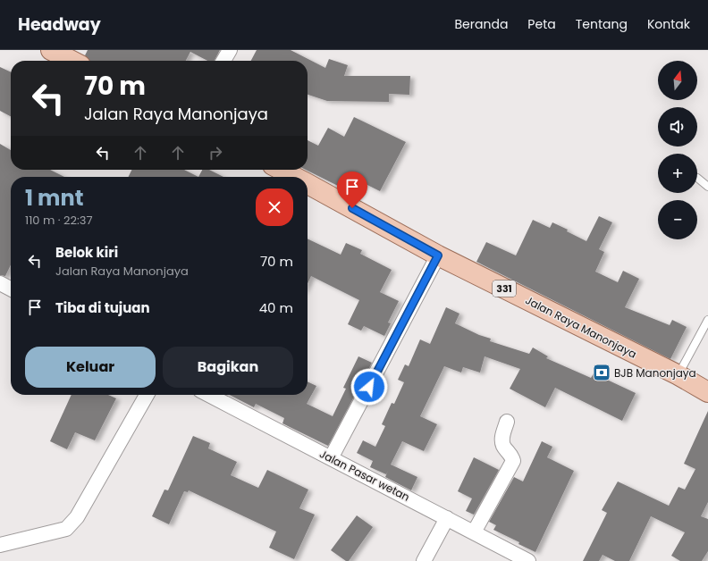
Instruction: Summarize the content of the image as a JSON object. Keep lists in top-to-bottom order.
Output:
{
  "streets": {
    "main road": ["331", "Jalan Raya Manonjaya"],
    "street": ["Jalan Pasar wetan"]
  },
  "places": {
    "bank": ["BJB Manonjaya"]
  },
  "north": "top",
  "page": {
    "header": "Headway",
    "nav": [
      "Beranda",
      "Peta",
      "Tentang",
      "Kontak"
    ],
    "map_buttons": ["+", "−"],
    "turn": ["70 m", "Jalan Raya Manonjaya"],
    "heading": ["1 mnt", "110 m · 22:37"],
    "list": [
      {
        "name": "Belok kiri",
        "note": "Jalan Raya Manonjaya",
        "value": "70 m"
      },
      {
        "name": "Tiba di tujuan",
        "value": "40 m"
      }
    ],
    "buttons": ["Keluar", "Bagikan"]
  }
}
